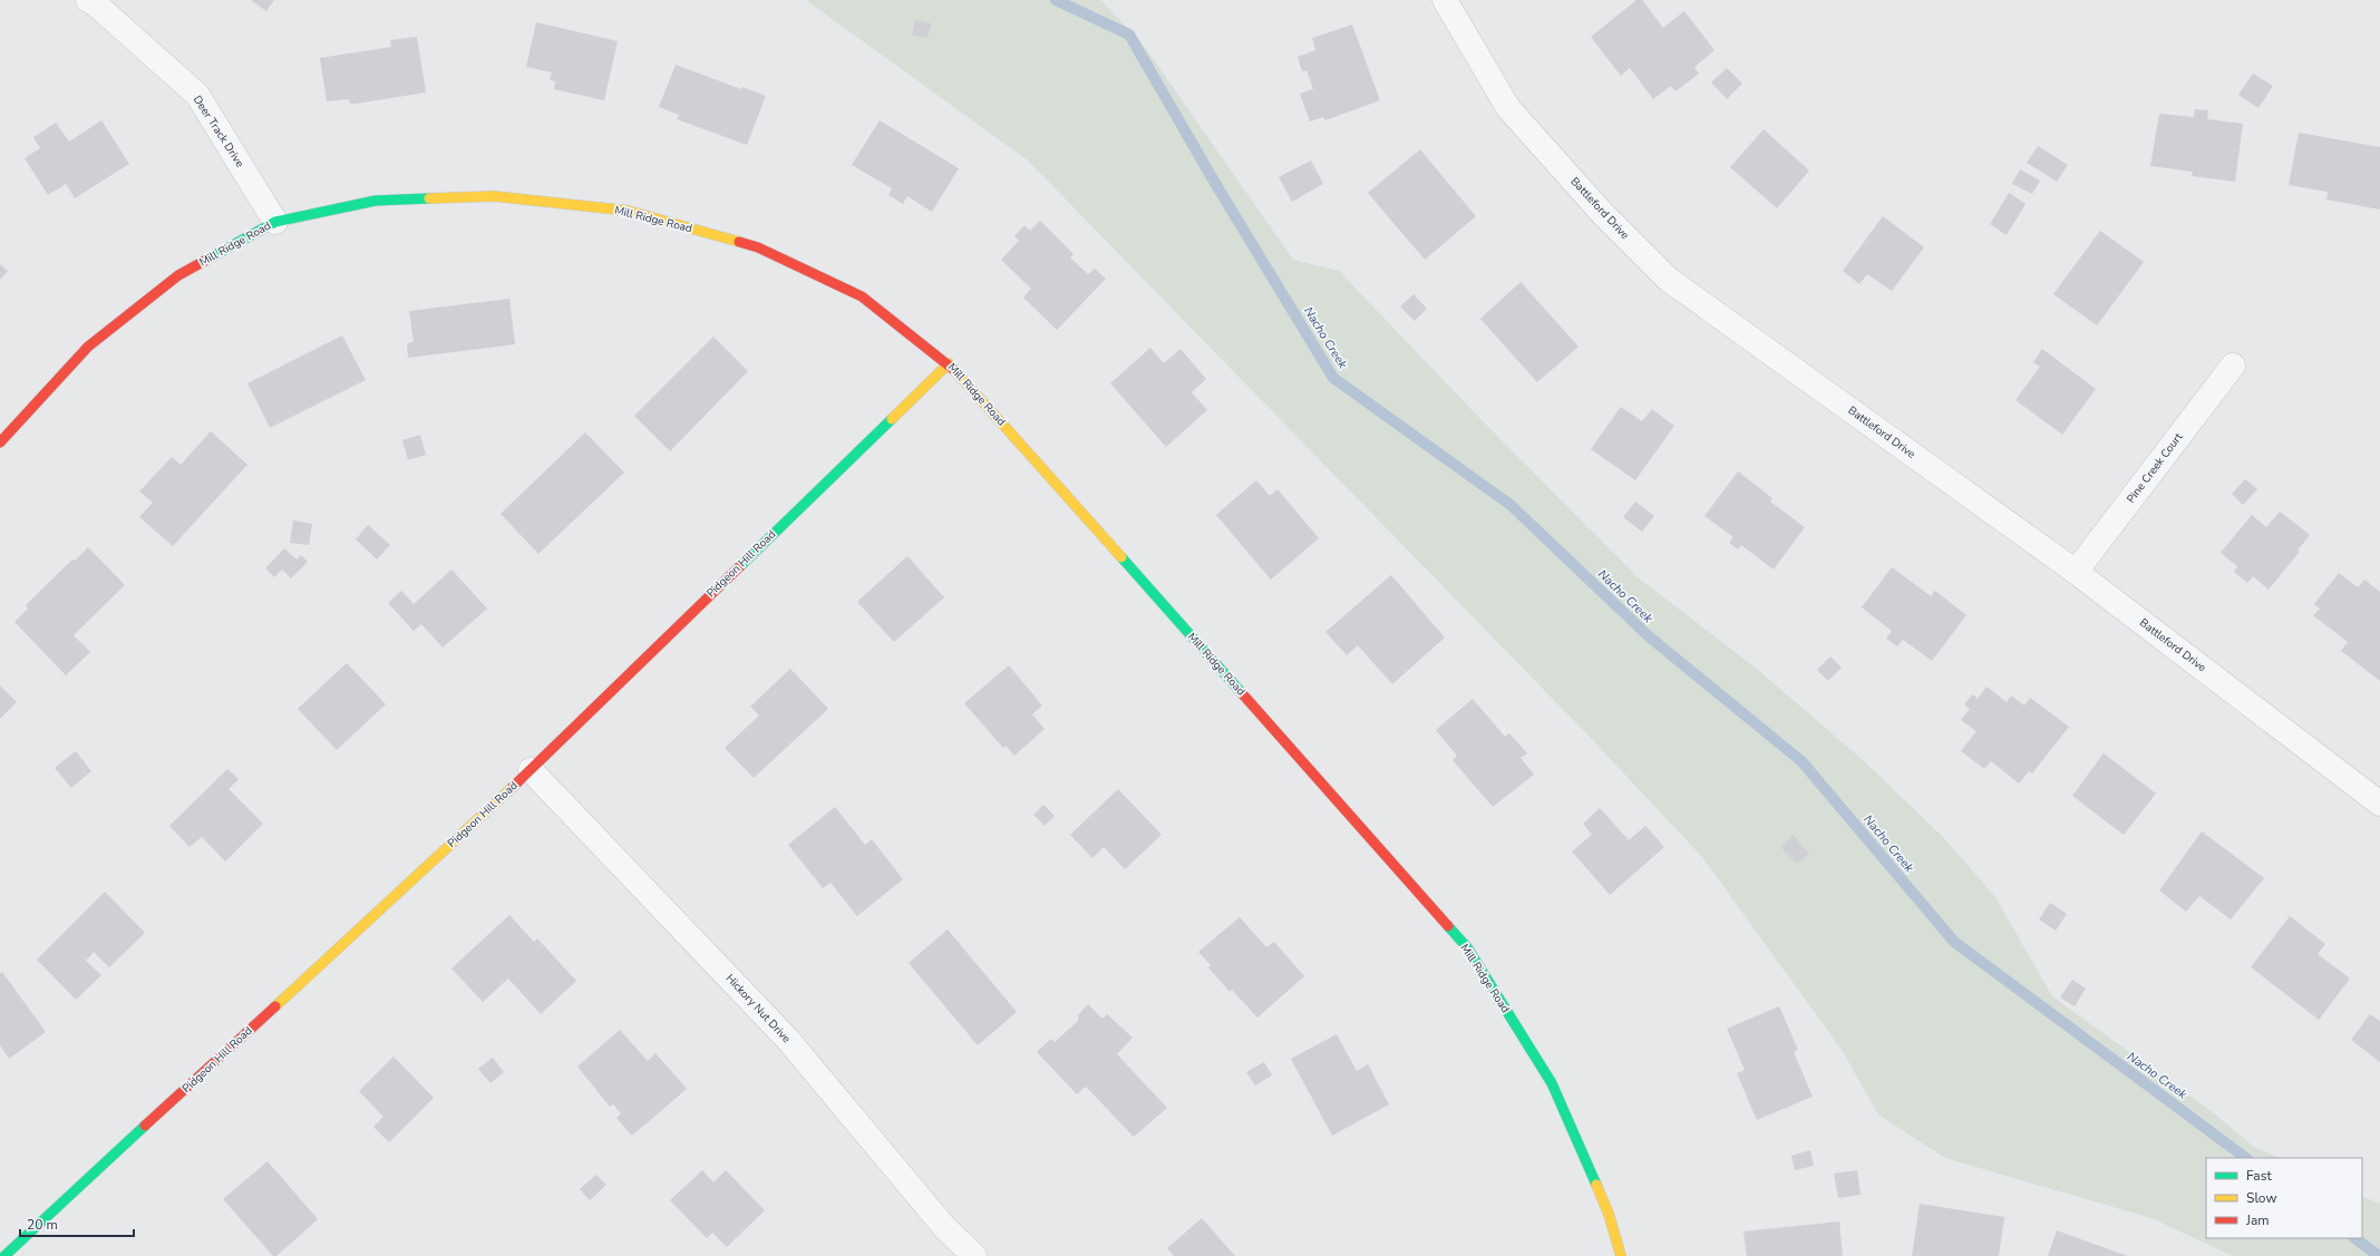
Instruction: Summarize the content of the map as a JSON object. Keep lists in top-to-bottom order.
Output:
{
  "streets": {
    "street": [
      "Deer Track Drive",
      "Battleford Drive",
      "Mill Ridge Road",
      "Pine Creek Court",
      "Pidgeon Hill Road",
      "Hickory Nut Drive"
    ]
  },
  "crossings": [
    ["Deer Track Drive", "Mill Ridge Road"],
    ["Battleford Drive", "Pine Creek Court"],
    ["Mill Ridge Road", "Pidgeon Hill Road"],
    ["Pidgeon Hill Road", "Hickory Nut Drive"]
  ],
  "water": ["Nacho Creek"],
  "legend": ["Fast", "Slow", "Jam"],
  "scale_bar": "20 m"
}
